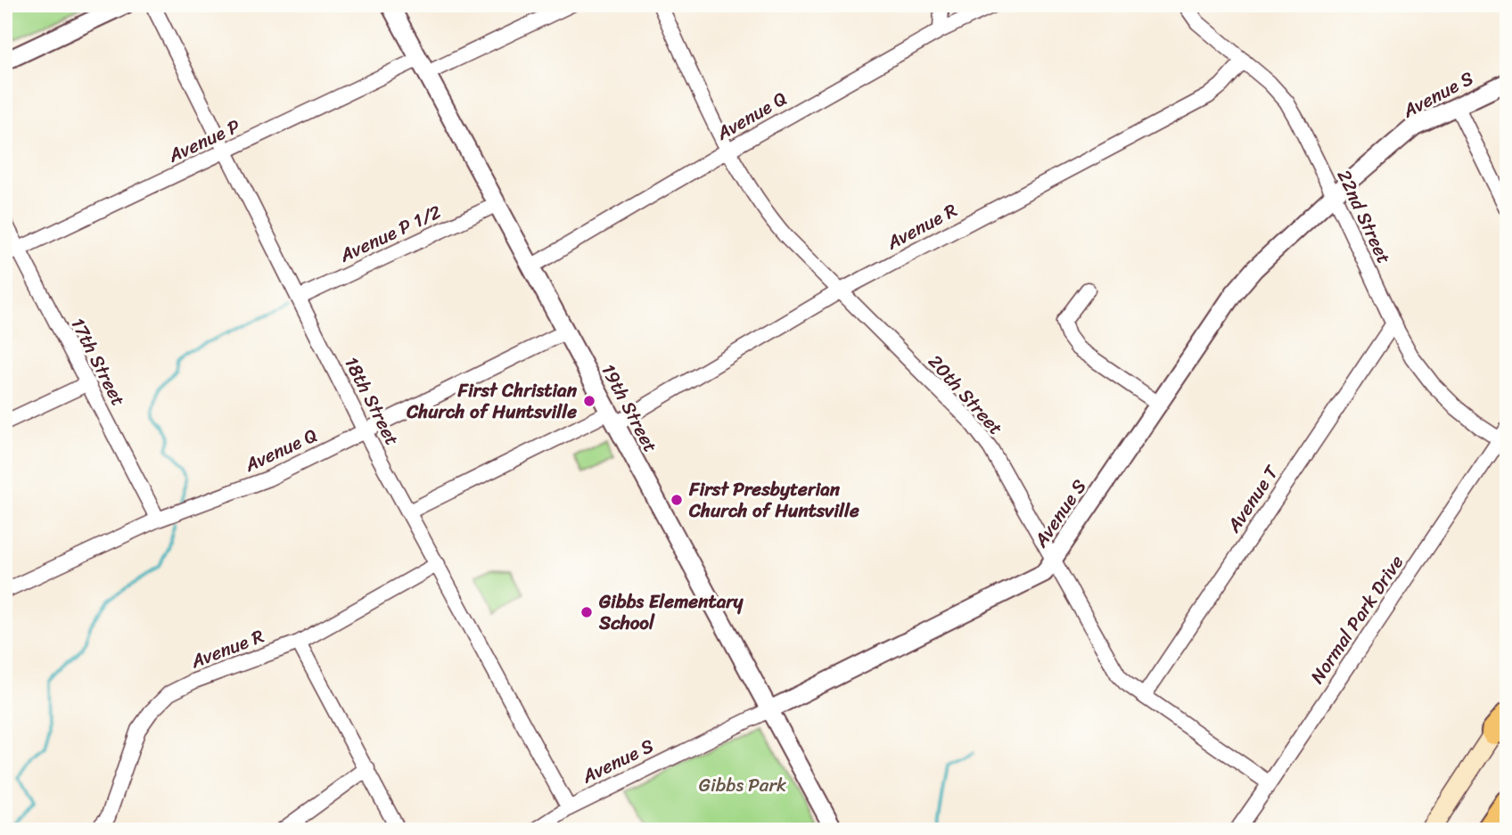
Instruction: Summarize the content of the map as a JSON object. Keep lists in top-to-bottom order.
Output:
{
  "streets": {
    "street": [
      "Avenue S",
      "Avenue Q",
      "Avenue P",
      "22nd Street",
      "Avenue R",
      "Avenue P 1/2",
      "17th Street",
      "20th Street",
      "18th Street",
      "19th Street",
      "Avenue T",
      "Normal Park Drive"
    ]
  },
  "crossings": [
    ["Avenue S", "22nd Street"],
    ["Avenue S", "20th Street"],
    ["Avenue S", "18th Street"],
    ["Avenue S", "19th Street"],
    ["Avenue Q", "17th Street"],
    ["Avenue Q", "20th Street"],
    ["Avenue Q", "18th Street"],
    ["Avenue Q", "19th Street"],
    ["Avenue P", "17th Street"],
    ["Avenue P", "18th Street"],
    ["Avenue P", "19th Street"],
    ["22nd Street", "Avenue R"],
    ["22nd Street", "Avenue T"],
    ["22nd Street", "Normal Park Drive"],
    ["Avenue R", "20th Street"],
    ["Avenue R", "18th Street"],
    ["Avenue R", "19th Street"],
    ["Avenue P 1/2", "18th Street"],
    ["Avenue P 1/2", "19th Street"],
    ["20th Street", "Avenue T"],
    ["20th Street", "Normal Park Drive"]
  ],
  "parks": ["Gibbs Park"],
  "places": ["First Christian Church of Huntsville", "First Presbyterian Church of Huntsville", "Gibbs Elementary School"]
}
